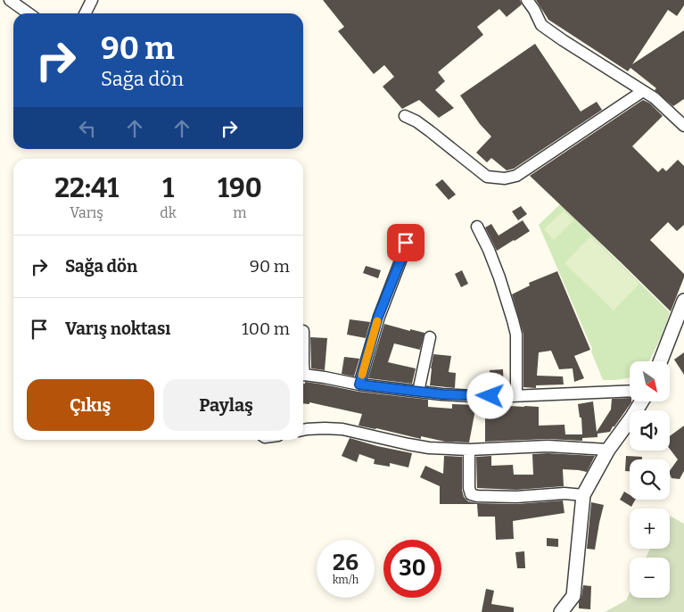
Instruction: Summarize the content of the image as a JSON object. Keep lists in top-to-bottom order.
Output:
{
  "north": "bottom right",
  "page": {
    "turn": ["90 m", "Sağa dön"],
    "eta": [
      "22:41",
      "Varış",
      "1",
      "dk",
      "190",
      "m"
    ],
    "list": [
      {
        "name": "Sağa dön",
        "value": "90 m"
      },
      {
        "name": "Varış noktası",
        "value": "100 m"
      }
    ],
    "map_buttons": ["+", "−"],
    "buttons": ["Çıkış", "Paylaş"],
    "speed": "26 km/h",
    "limit": "30"
  }
}
